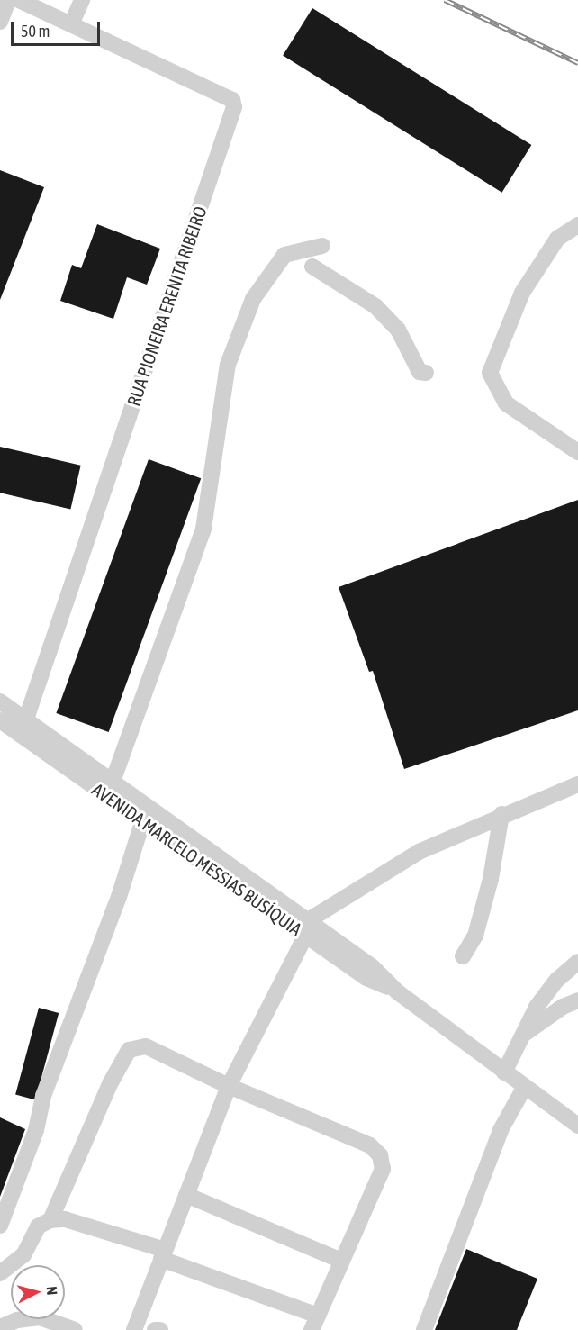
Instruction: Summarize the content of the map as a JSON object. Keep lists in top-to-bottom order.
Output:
{
  "streets": {
    "street": ["RUA PIONEIRA ERENITA RIBEIRO", "AVENIDA MARCELO MESSIAS BUSÍQUIA"]
  },
  "crossings": [
    ["RUA PIONEIRA ERENITA RIBEIRO", "AVENIDA MARCELO MESSIAS BUSÍQUIA"]
  ],
  "scale_bar": "50 m",
  "north": "right"
}
